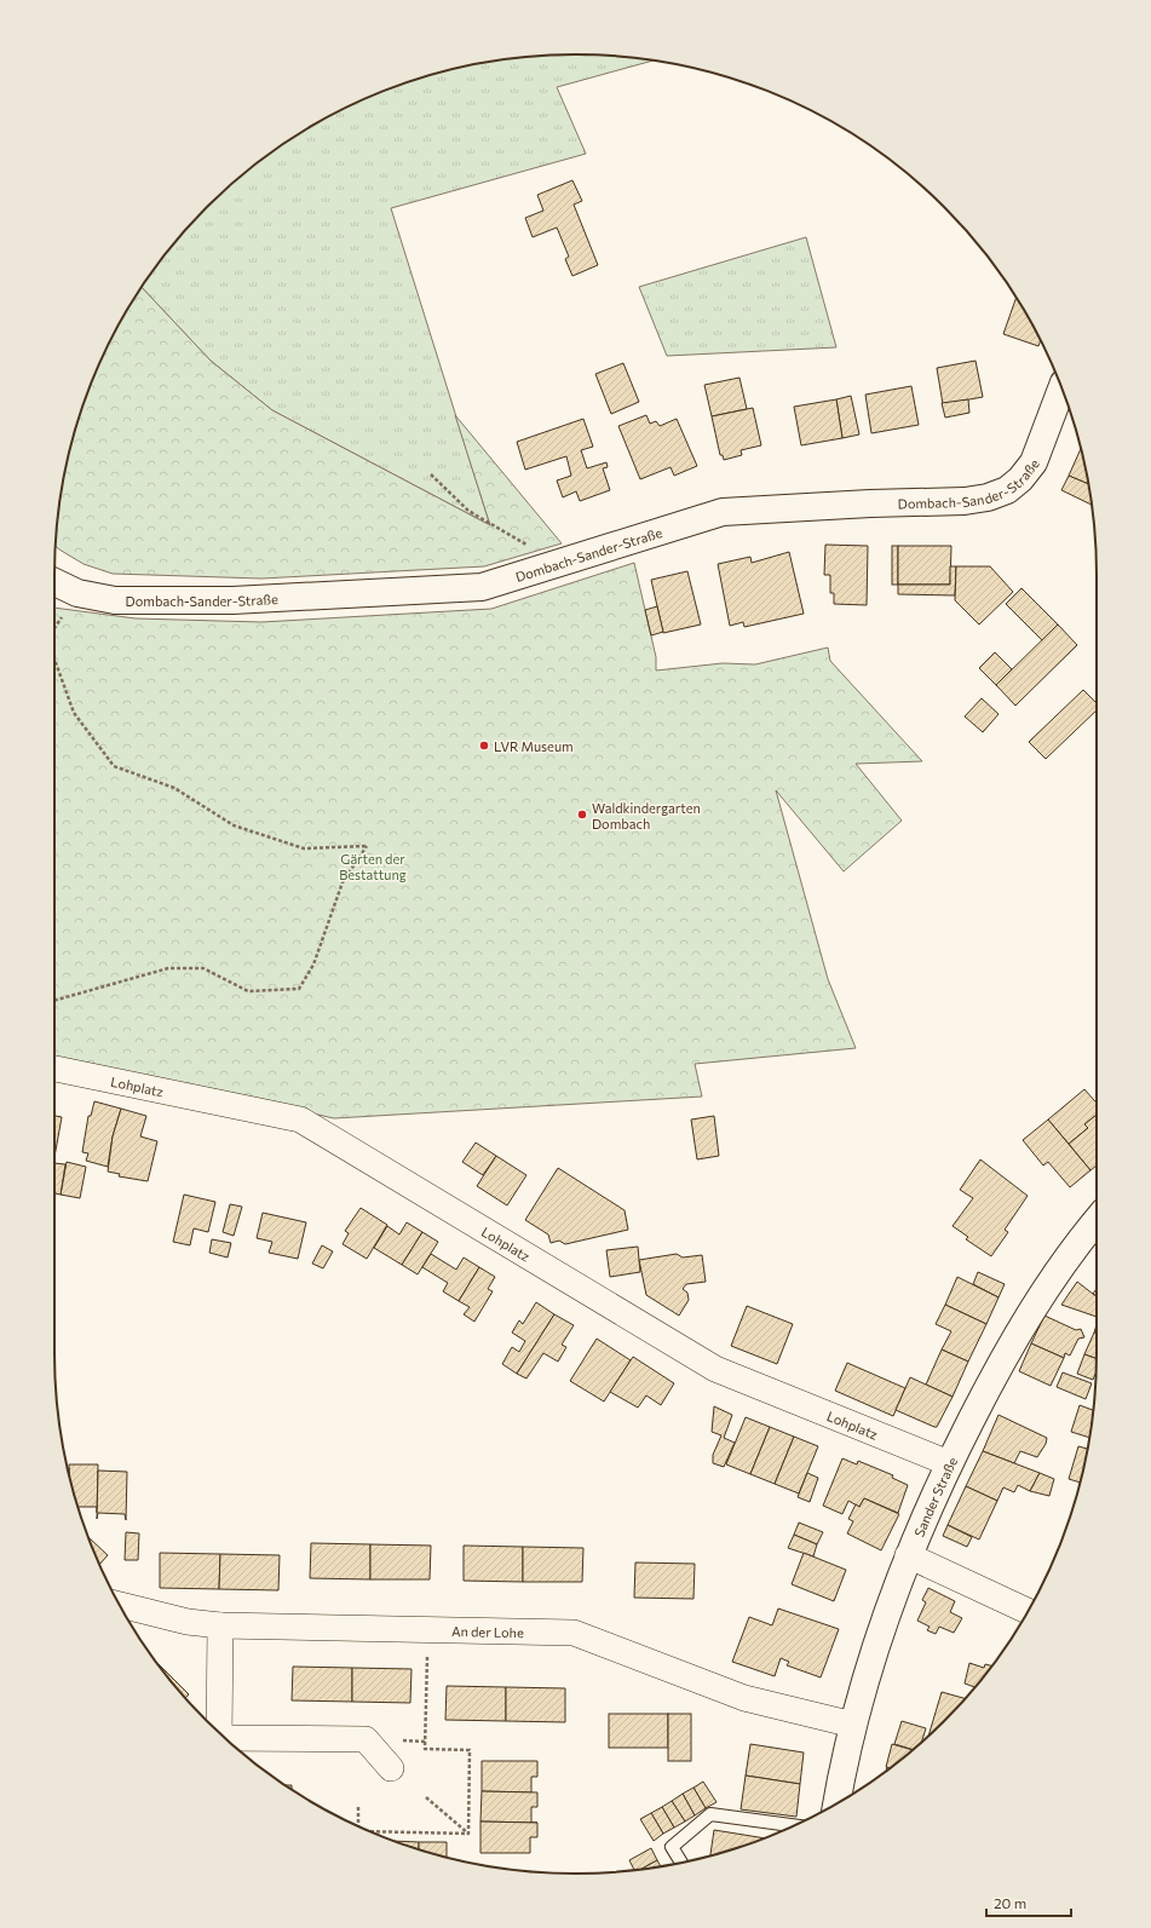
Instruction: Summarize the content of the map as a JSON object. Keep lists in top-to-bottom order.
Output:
{
  "streets": {
    "street": [
      "Dombach-Sander-Straße",
      "Lohplatz",
      "Sander Straße",
      "An der Lohe"
    ]
  },
  "crossings": [
    ["Lohplatz", "Sander Straße"],
    ["Sander Straße", "An der Lohe"]
  ],
  "parks": ["Gärten der Bestattung"],
  "places": ["LVR Museum", "Waldkindergarten Dombach"],
  "scale_bar": "20 m"
}
